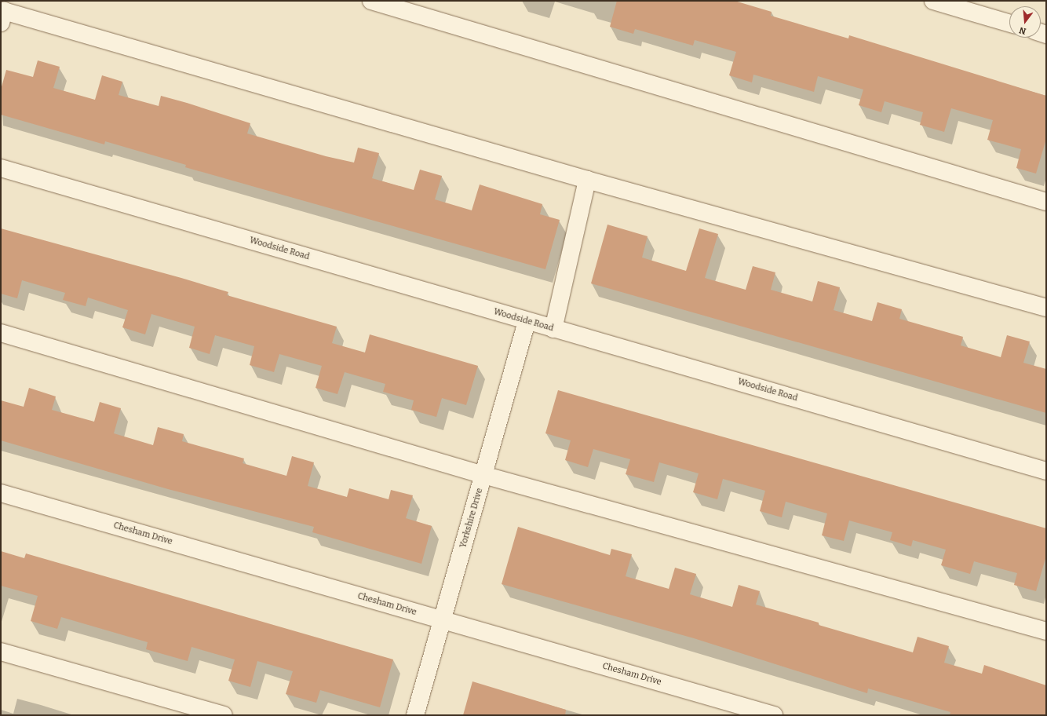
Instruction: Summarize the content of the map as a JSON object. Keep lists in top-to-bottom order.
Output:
{
  "streets": {
    "street": ["Woodside Road", "Yorkshire Drive", "Chesham Drive"]
  },
  "crossings": [
    ["Woodside Road", "Yorkshire Drive"],
    ["Yorkshire Drive", "Chesham Drive"]
  ],
  "north": "bottom"
}
